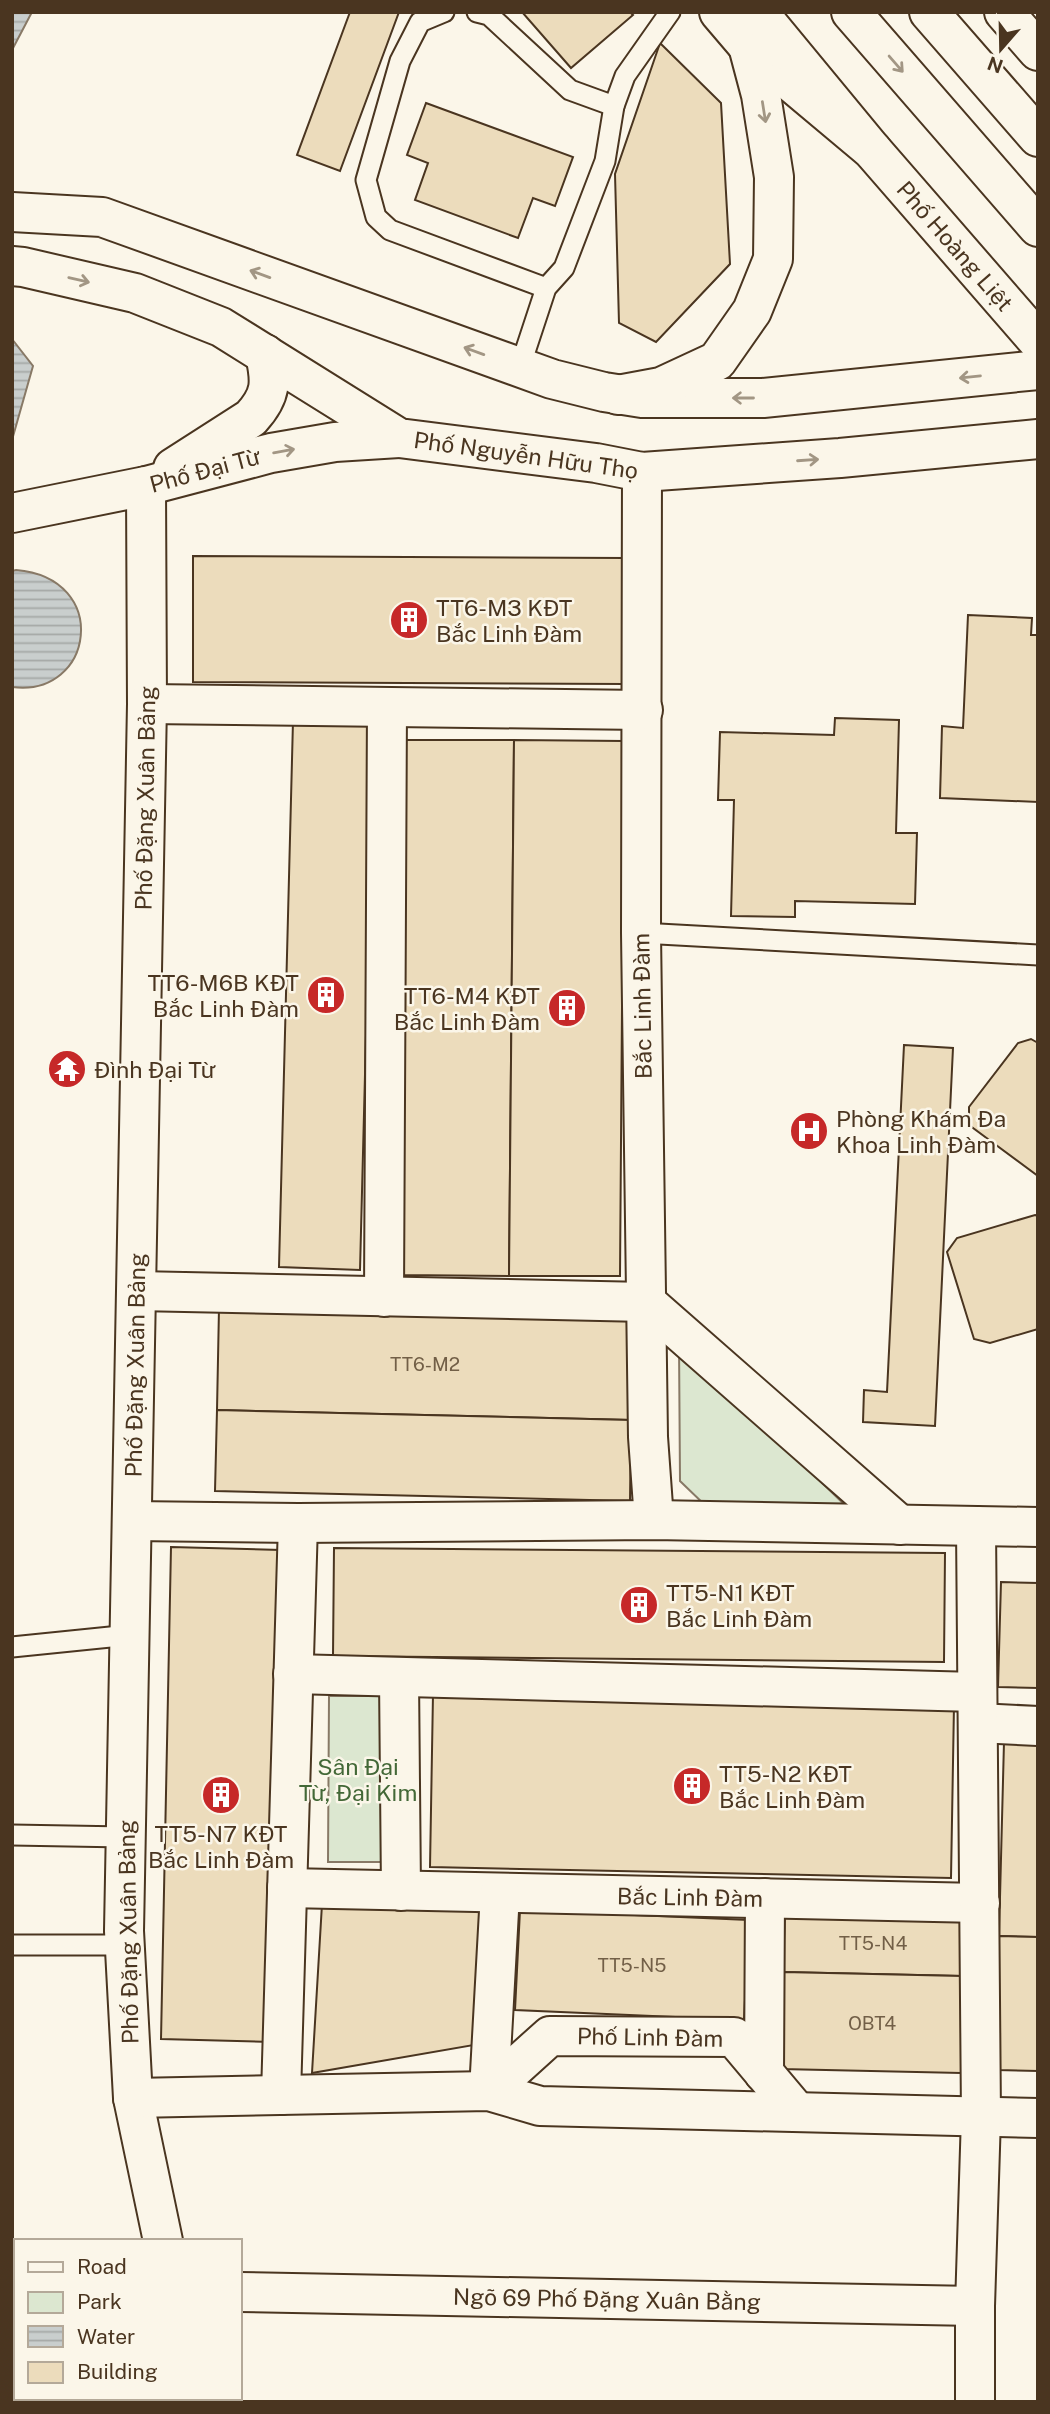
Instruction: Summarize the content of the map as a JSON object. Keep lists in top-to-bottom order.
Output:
{
  "streets": {
    "main road": [
      "Phố Hoàng Liệt",
      "Phố Nguyễn Hữu Thọ",
      "Phố Đại Từ",
      "Phố Đặng Xuân Bảng",
      "Bắc Linh Đàm",
      "Phố Linh Đàm",
      "Ngõ 69 Phố Đặng Xuân Bằng"
    ]
  },
  "crossings": [
    ["Phố Nguyễn Hữu Thọ", "Phố Đại Từ"],
    ["Phố Nguyễn Hữu Thọ", "Bắc Linh Đàm"],
    ["Phố Đại Từ", "Phố Đặng Xuân Bảng"]
  ],
  "parks": ["Sân Đại Từ, Đại Kim"],
  "places": {
    "building": [
      "TT6-M3 KĐT Bắc Linh Đàm",
      "TT6-M6B KĐT Bắc Linh Đàm",
      "TT6-M4 KĐT Bắc Linh Đàm",
      "TT5-N1 KĐT Bắc Linh Đàm",
      "TT5-N2 KĐT Bắc Linh Đàm",
      "TT5-N7 KĐT Bắc Linh Đàm"
    ],
    "temple": ["Đình Đại Từ"],
    "hospital": ["Phòng Khám Đa Khoa Linh Đàm"]
  },
  "house_numbers": [
    "TT6-M2",
    "TT5-N4",
    "TT5-N5",
    "OBT4"
  ],
  "legend": [
    "Road",
    "Park",
    "Water",
    "Building"
  ],
  "north": "bottom"
}
